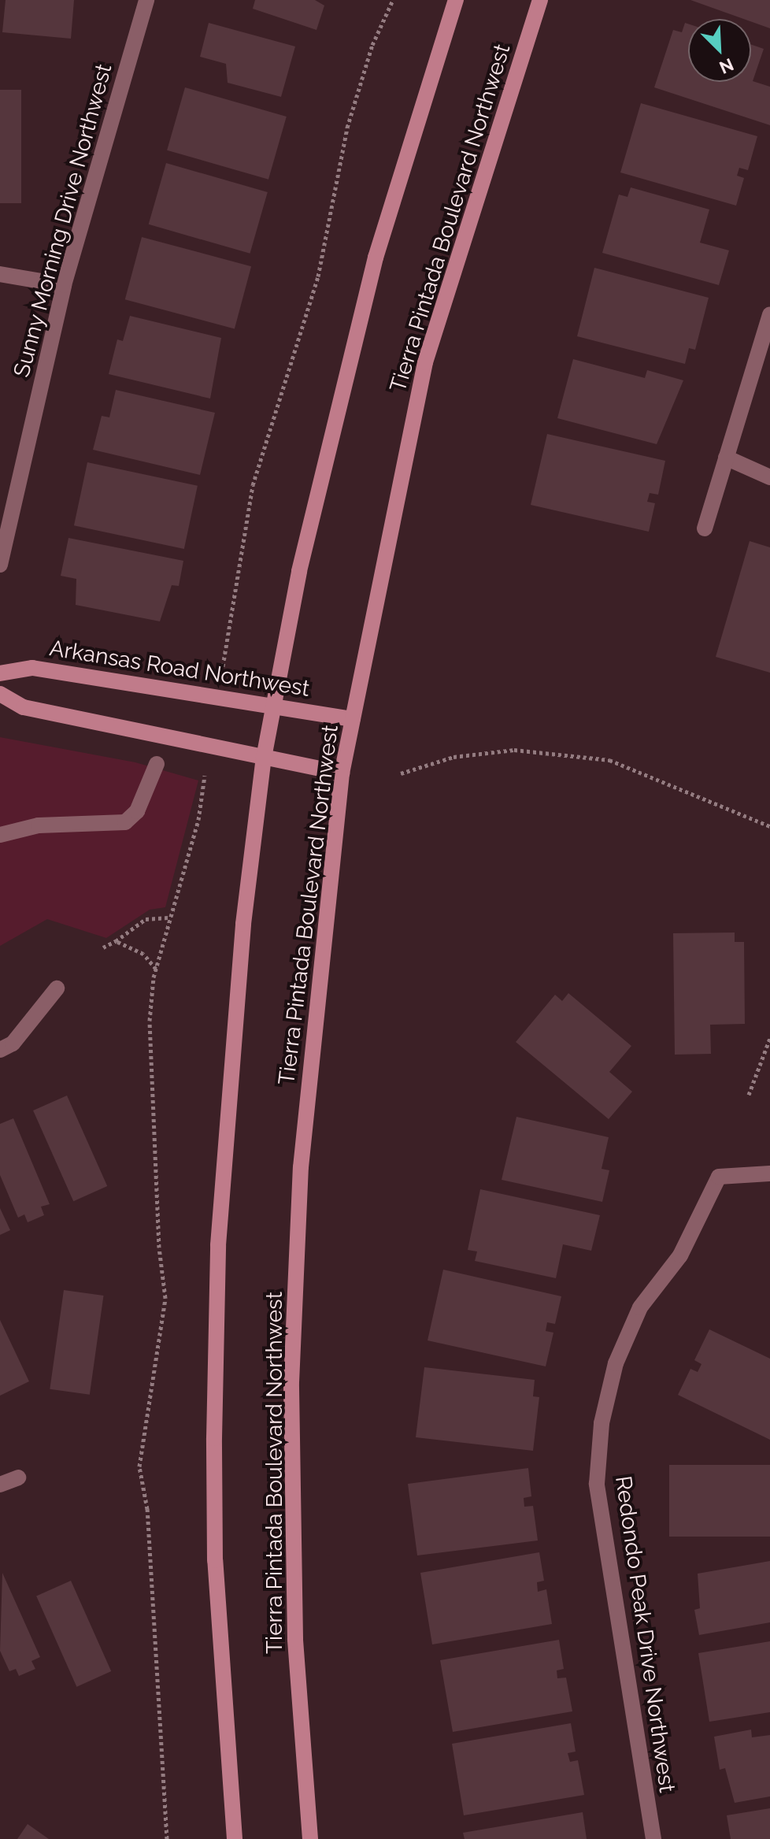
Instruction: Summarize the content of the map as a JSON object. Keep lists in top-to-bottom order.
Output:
{
  "streets": {
    "main road": ["Tierra Pintada Boulevard Northwest", "Arkansas Road Northwest"],
    "street": ["Sunny Morning Drive Northwest", "Redondo Peak Drive Northwest"]
  },
  "crossings": [
    ["Tierra Pintada Boulevard Northwest", "Arkansas Road Northwest"]
  ],
  "north": "bottom right"
}
